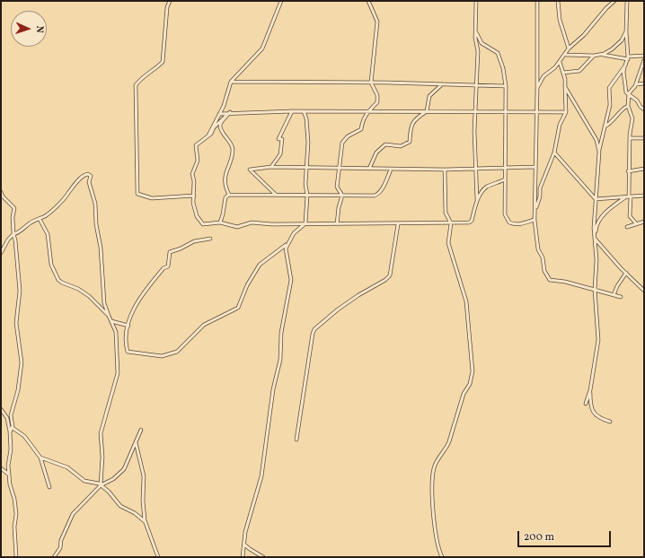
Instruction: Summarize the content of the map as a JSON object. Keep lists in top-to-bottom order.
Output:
{
  "scale_bar": "200 m",
  "north": "right"
}
